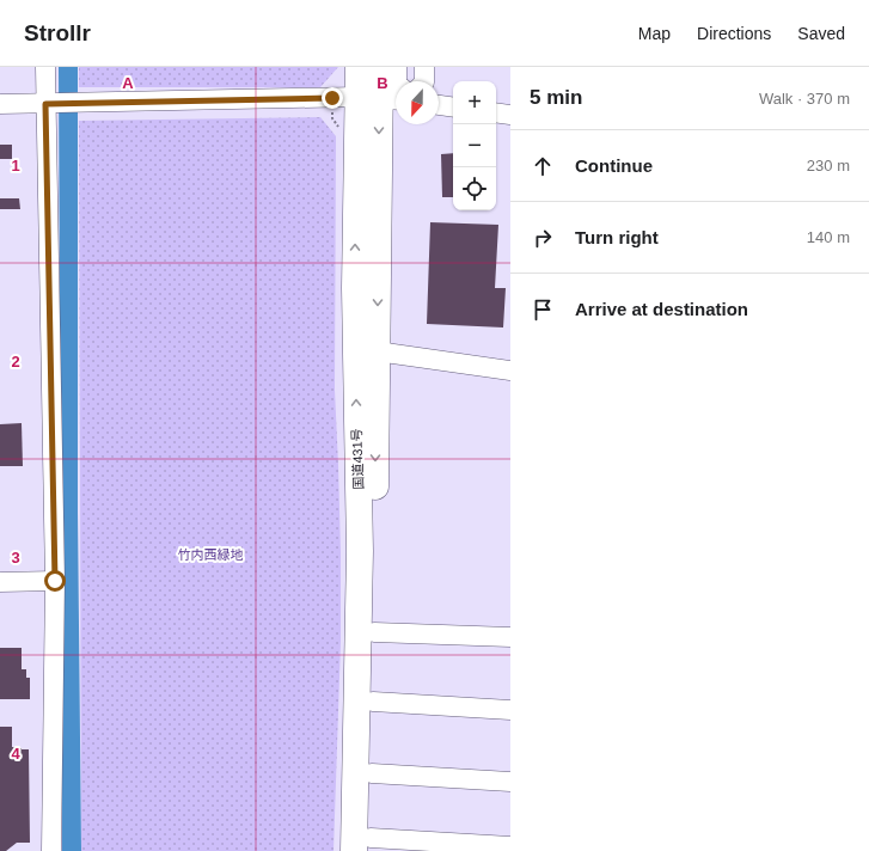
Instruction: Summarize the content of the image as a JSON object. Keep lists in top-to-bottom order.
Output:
{
  "streets": {
    "highway": ["国道431号"]
  },
  "parks": ["竹内西緑地"],
  "north": "bottom",
  "page": {
    "header": "Strollr",
    "nav": ["Map", "Directions", "Saved"],
    "heading": ["5 min", "Walk · 370 m"],
    "map_buttons": ["+", "−"],
    "list": [
      ["Continue", "230 m"],
      ["Turn right", "140 m"],
      "Arrive at destination"
    ]
  },
  "grid": {
    "columns": ["A", "B"],
    "rows": [
      "1",
      "2",
      "3",
      "4"
    ]
  }
}
